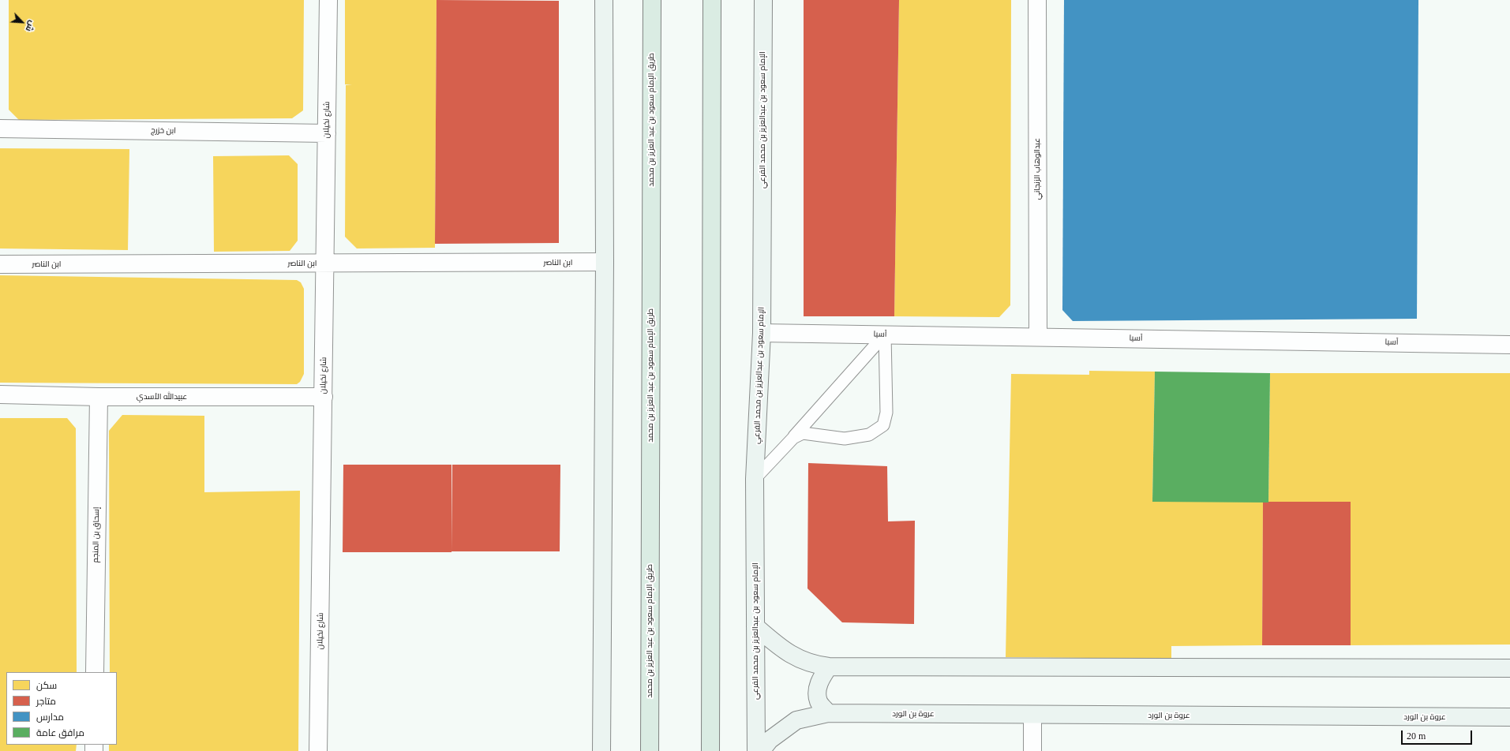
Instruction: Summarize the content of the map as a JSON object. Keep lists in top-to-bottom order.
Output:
{
  "streets": {
    "main road": ["طريق الإمام سعود بن عبد العزيز بن محمد"],
    "street": [
      "شارع نخيلان",
      "الإمام سعود بن عبدالعزيز بن محمد الفرعي",
      "ابن خزرج",
      "عبدالوهاب الزنجاني",
      "ابن الناصر",
      "آسيا",
      "عبيدالله الأسدي",
      "إسحاق بن المنجم",
      "عروة بن الورد"
    ]
  },
  "crossings": [
    ["شارع نخيلان", "ابن خزرج"],
    ["شارع نخيلان", "ابن الناصر"],
    ["شارع نخيلان", "عبيدالله الأسدي"],
    ["الإمام سعود بن عبدالعزيز بن محمد الفرعي", "آسيا"],
    ["عبدالوهاب الزنجاني", "آسيا"],
    ["عبيدالله الأسدي", "إسحاق بن المنجم"]
  ],
  "legend": [
    "سكن",
    "متاجر",
    "مدارس",
    "مرافق عامة"
  ],
  "scale_bar": "20 m",
  "north": "bottom right"
}
